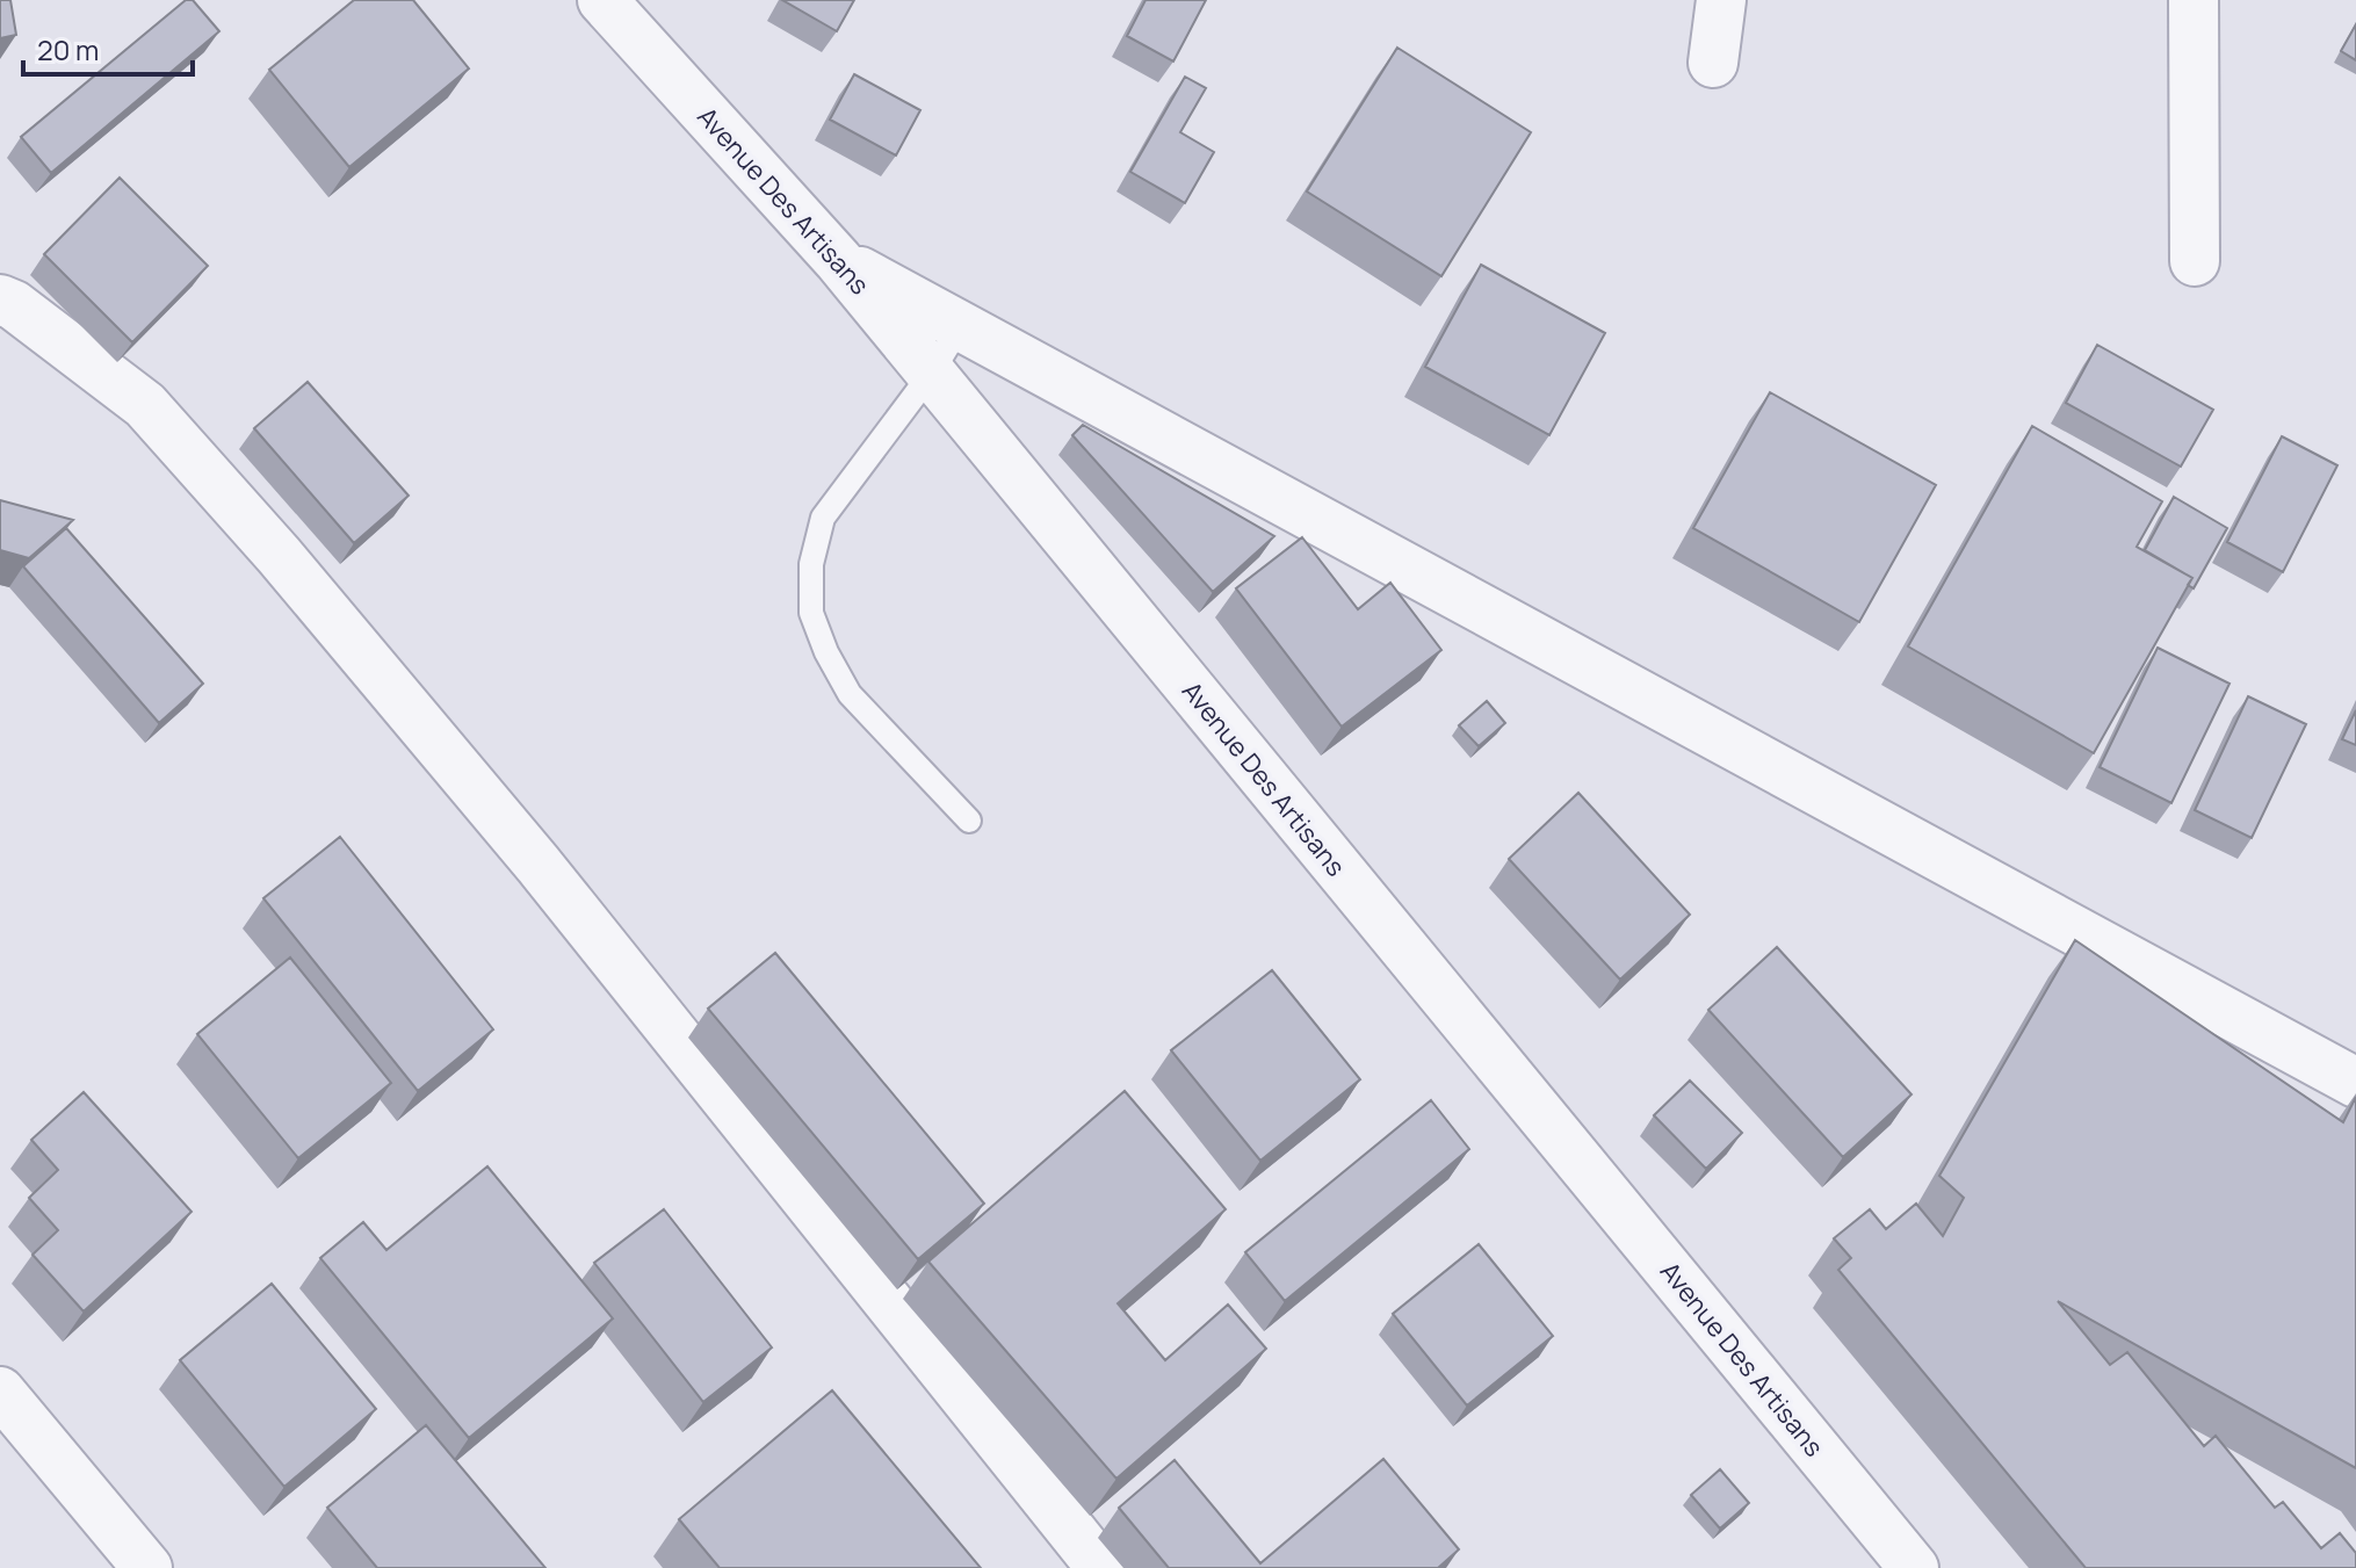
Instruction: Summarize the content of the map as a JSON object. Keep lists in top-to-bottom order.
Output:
{
  "streets": {
    "street": ["Avenue Des Artisans"]
  },
  "scale_bar": "20 m"
}
